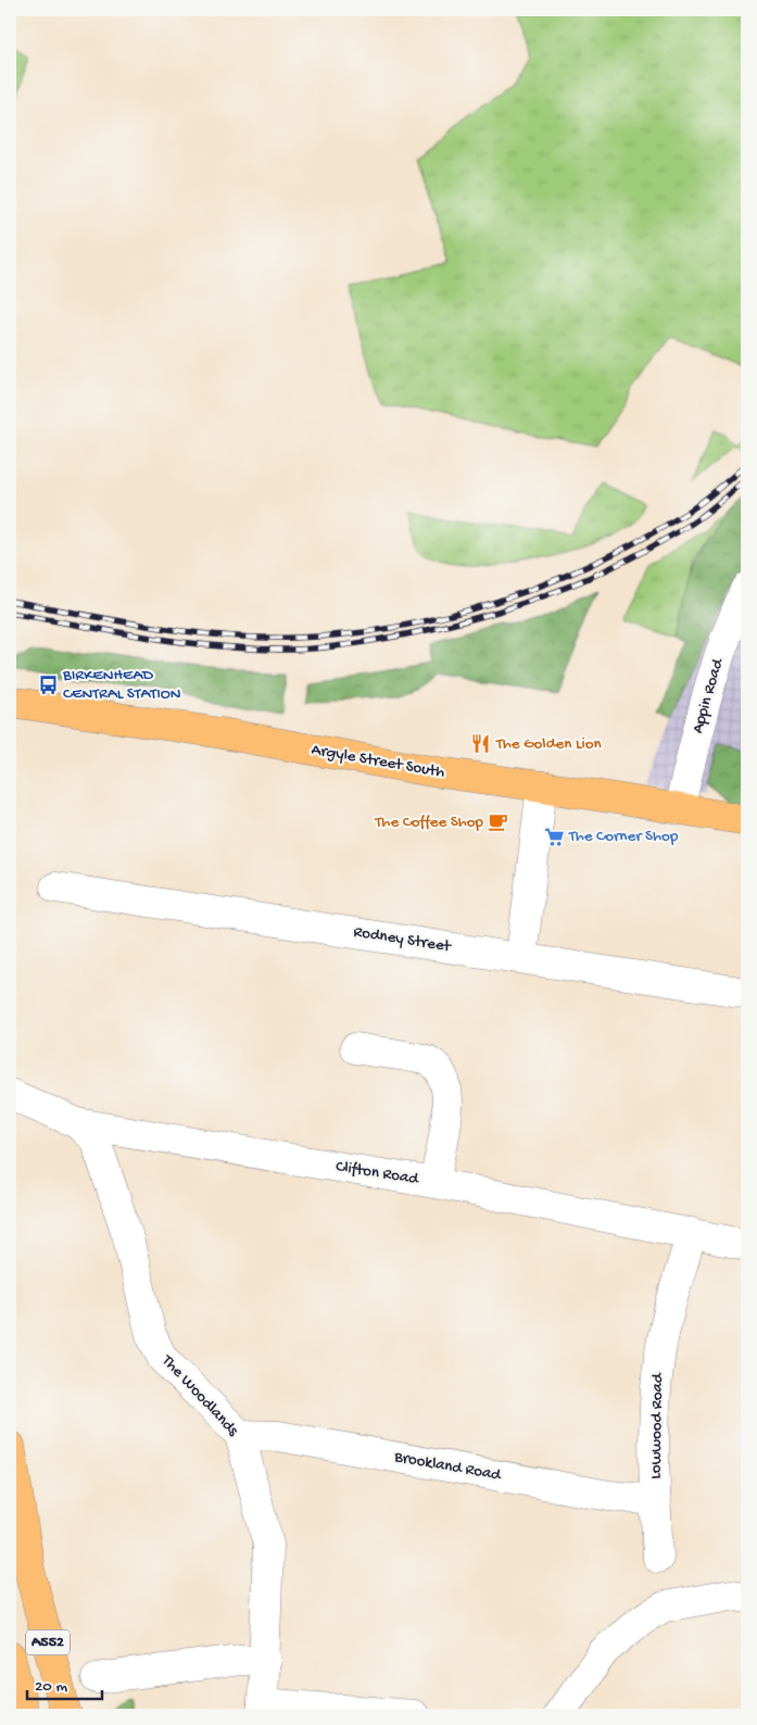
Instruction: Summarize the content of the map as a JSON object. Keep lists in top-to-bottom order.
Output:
{
  "streets": {
    "main road": ["Argyle Street South", "A552"],
    "street": [
      "Appin Road",
      "Rodney Street",
      "Clifton Road",
      "The Woodlands",
      "Lowwood Road",
      "Brookland Road"
    ]
  },
  "crossings": [
    ["Appin Road", "Argyle Street South"],
    ["Clifton Road", "The Woodlands"],
    ["Clifton Road", "Lowwood Road"],
    ["The Woodlands", "Brookland Road"],
    ["Lowwood Road", "Brookland Road"]
  ],
  "places": {
    "bus stop": ["BIRKENHEAD CENTRAL STATION"],
    "restaurant": ["The Golden Lion"],
    "cafe": ["The Coffee Shop"],
    "supermarket": ["The Corner Shop"]
  },
  "scale_bar": "20 m"
}
